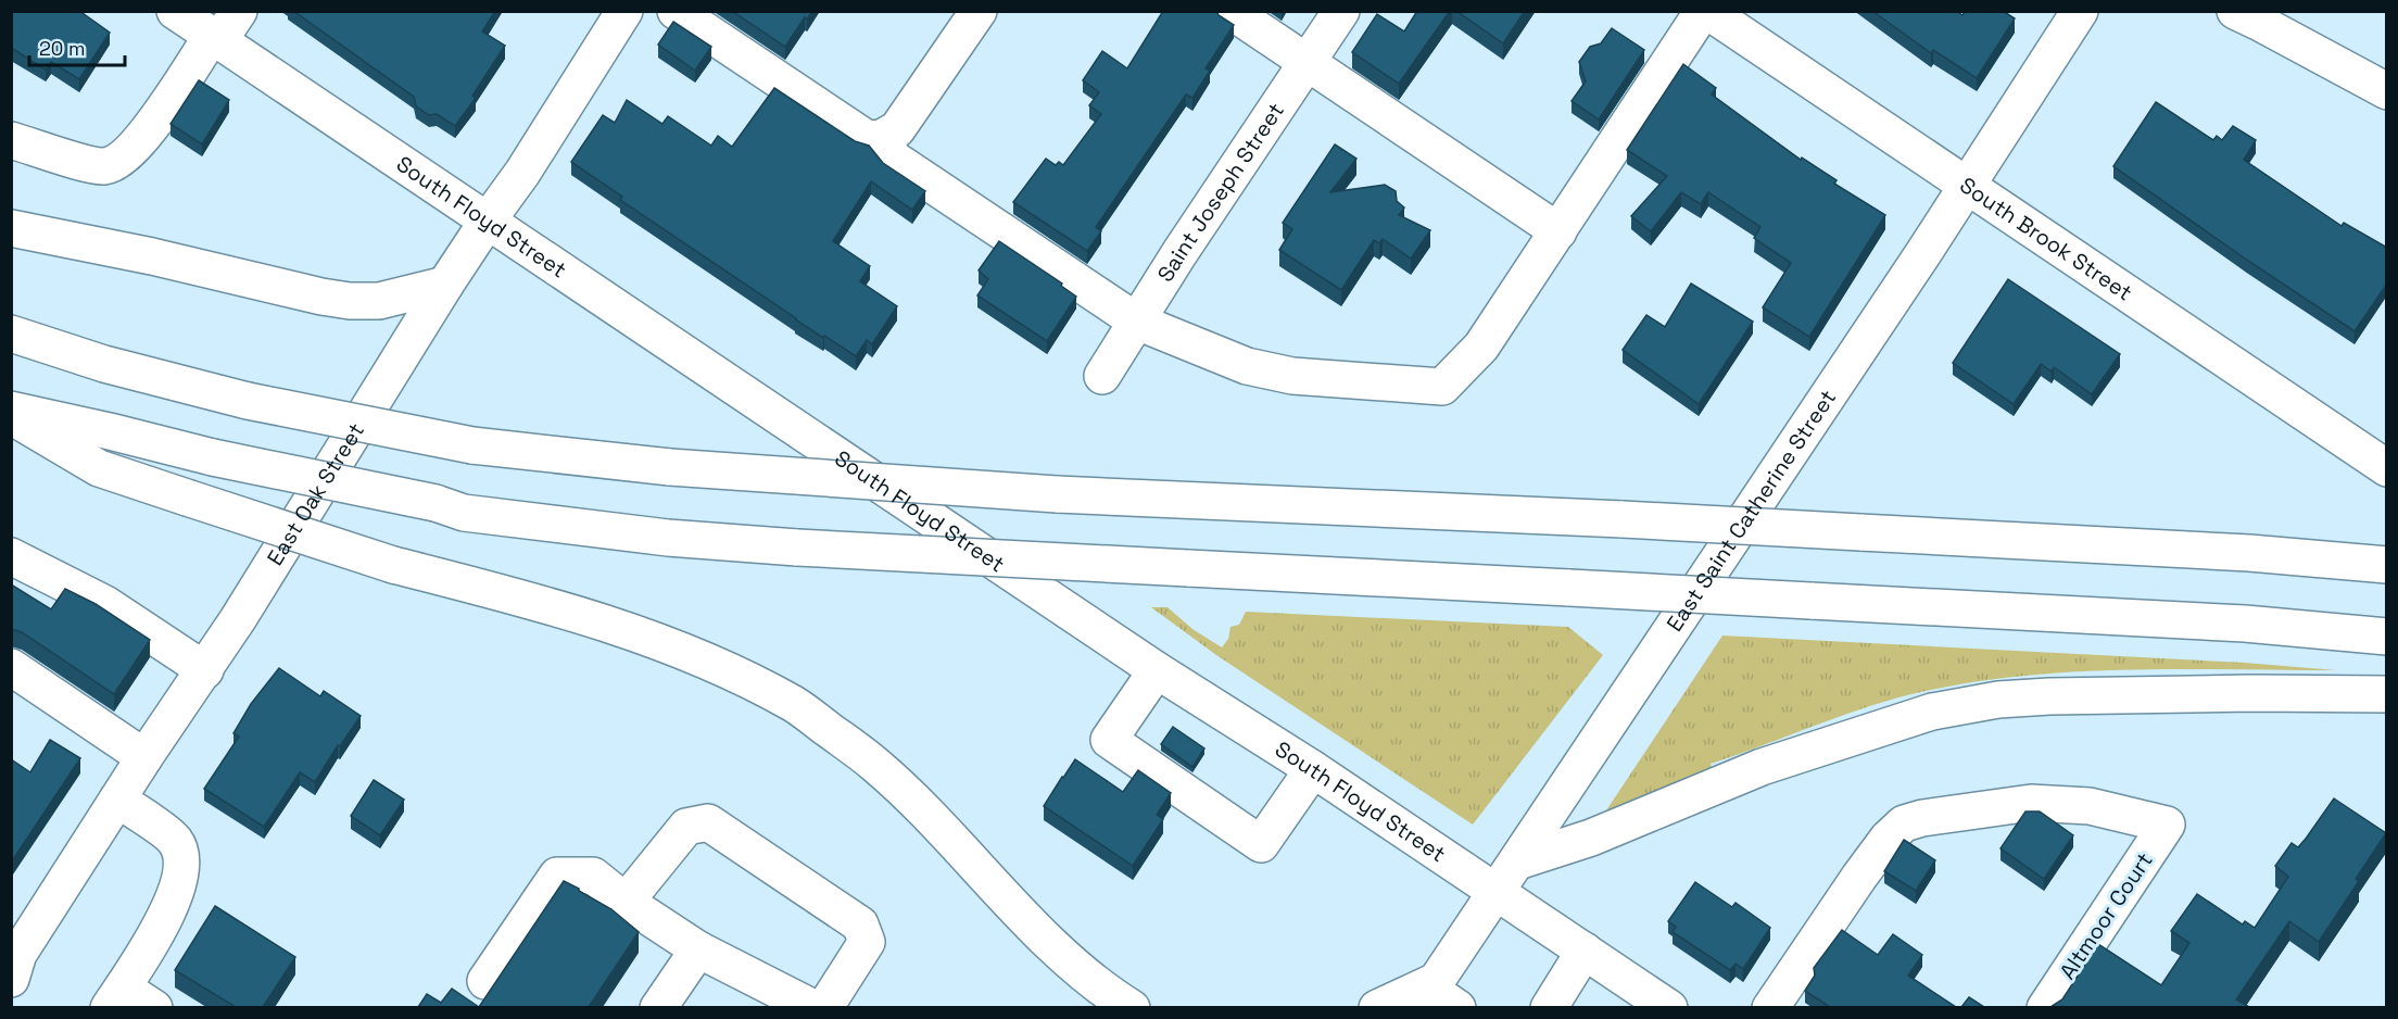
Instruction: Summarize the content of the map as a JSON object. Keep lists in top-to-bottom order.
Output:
{
  "streets": {
    "main road": [
      "Saint Joseph Street",
      "South Floyd Street",
      "South Brook Street",
      "East Oak Street",
      "East Saint Catherine Street",
      "Altmoor Court"
    ]
  },
  "crossings": [
    ["South Floyd Street", "East Oak Street"],
    ["South Floyd Street", "East Saint Catherine Street"],
    ["South Brook Street", "East Saint Catherine Street"]
  ],
  "scale_bar": "20 m"
}
